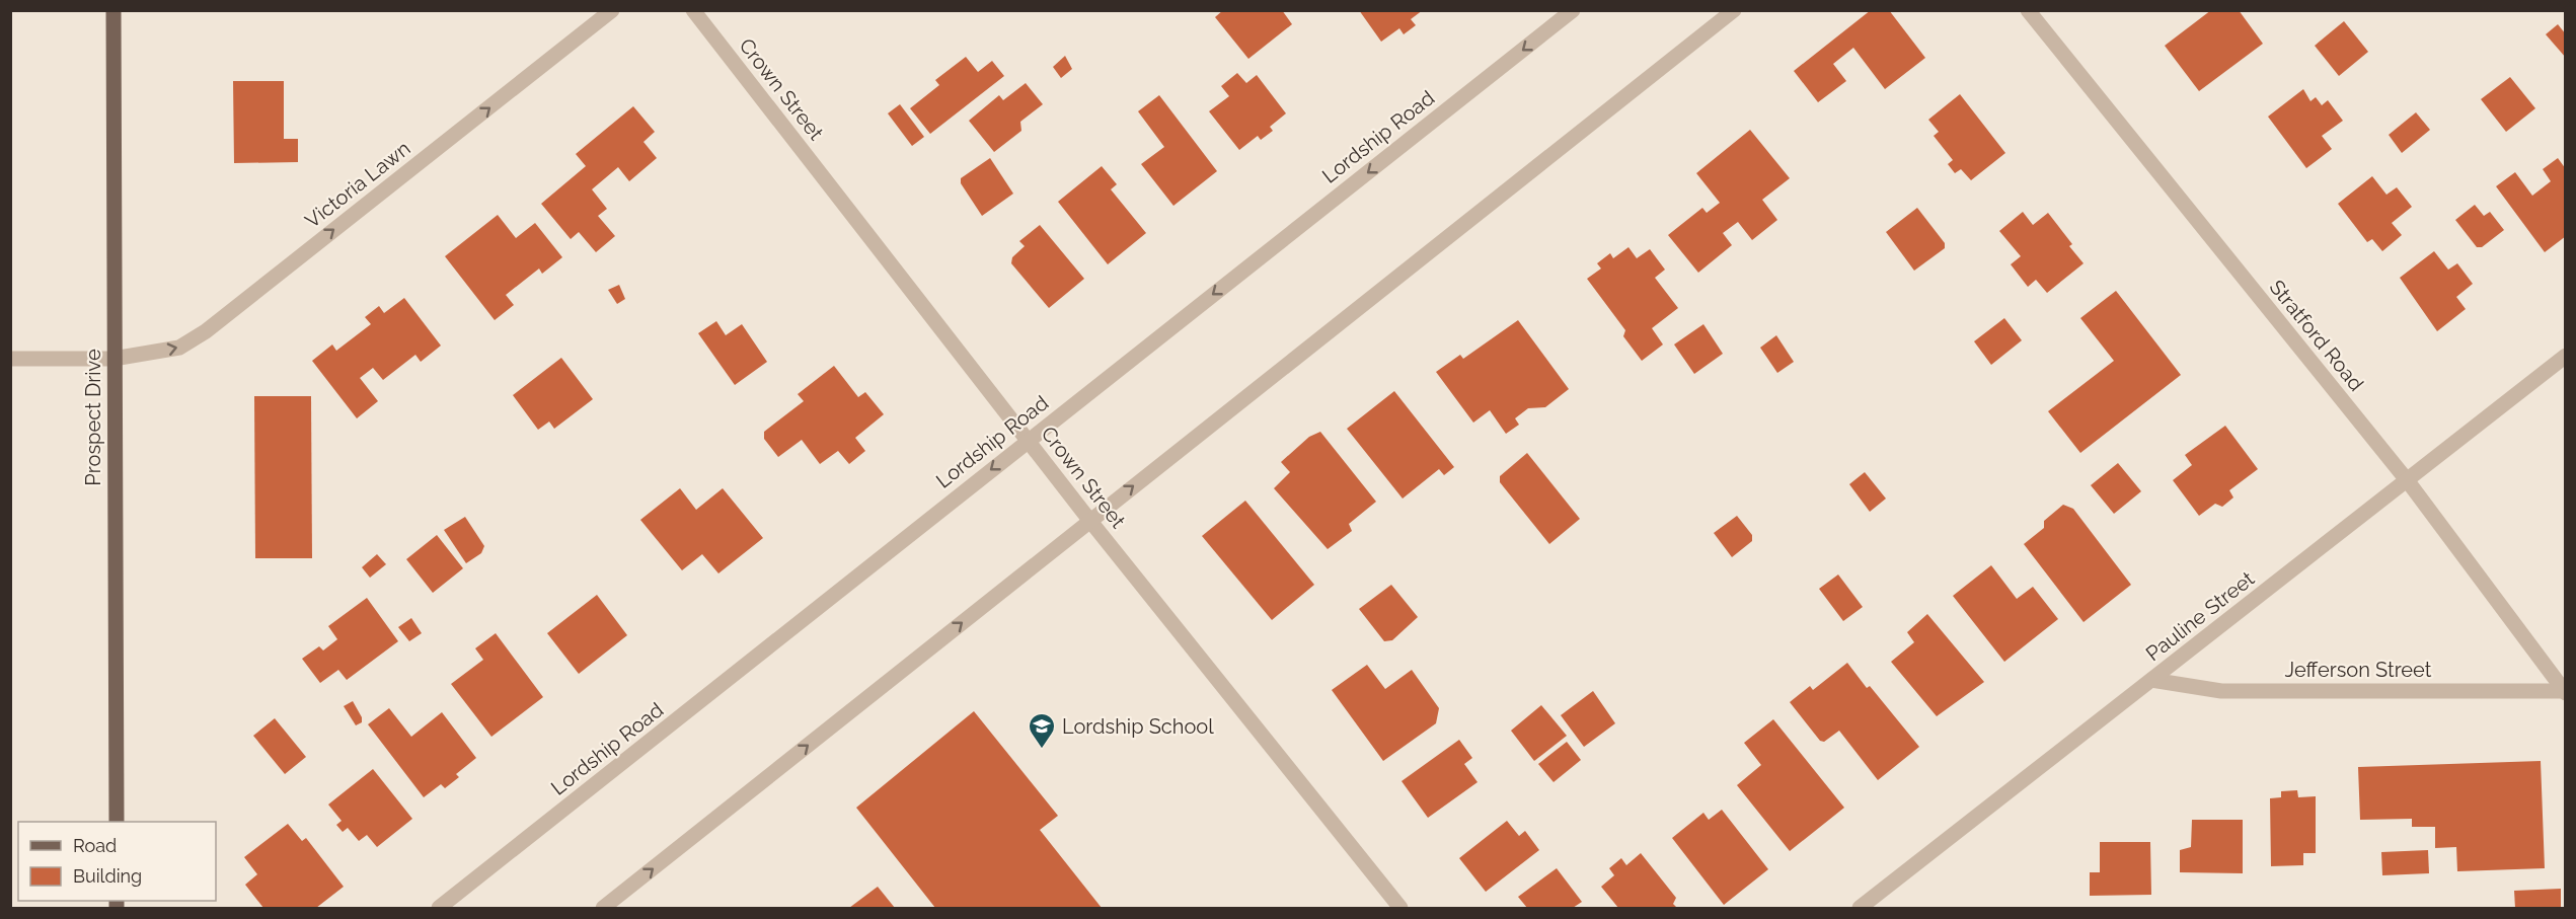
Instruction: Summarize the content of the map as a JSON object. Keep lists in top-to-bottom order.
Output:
{
  "streets": {
    "main road": ["Prospect Drive"],
    "street": [
      "Crown Street",
      "Lordship Road",
      "Victoria Lawn",
      "Stratford Road",
      "Pauline Street",
      "Jefferson Street"
    ]
  },
  "crossings": [
    ["Crown Street", "Lordship Road"],
    ["Victoria Lawn", "Prospect Drive"],
    ["Stratford Road", "Pauline Street"],
    ["Stratford Road", "Jefferson Street"],
    ["Pauline Street", "Jefferson Street"]
  ],
  "one_way": ["Victoria Lawn"],
  "places": {
    "school or university": ["Lordship School"]
  },
  "legend": ["Road", "Building"]
}
